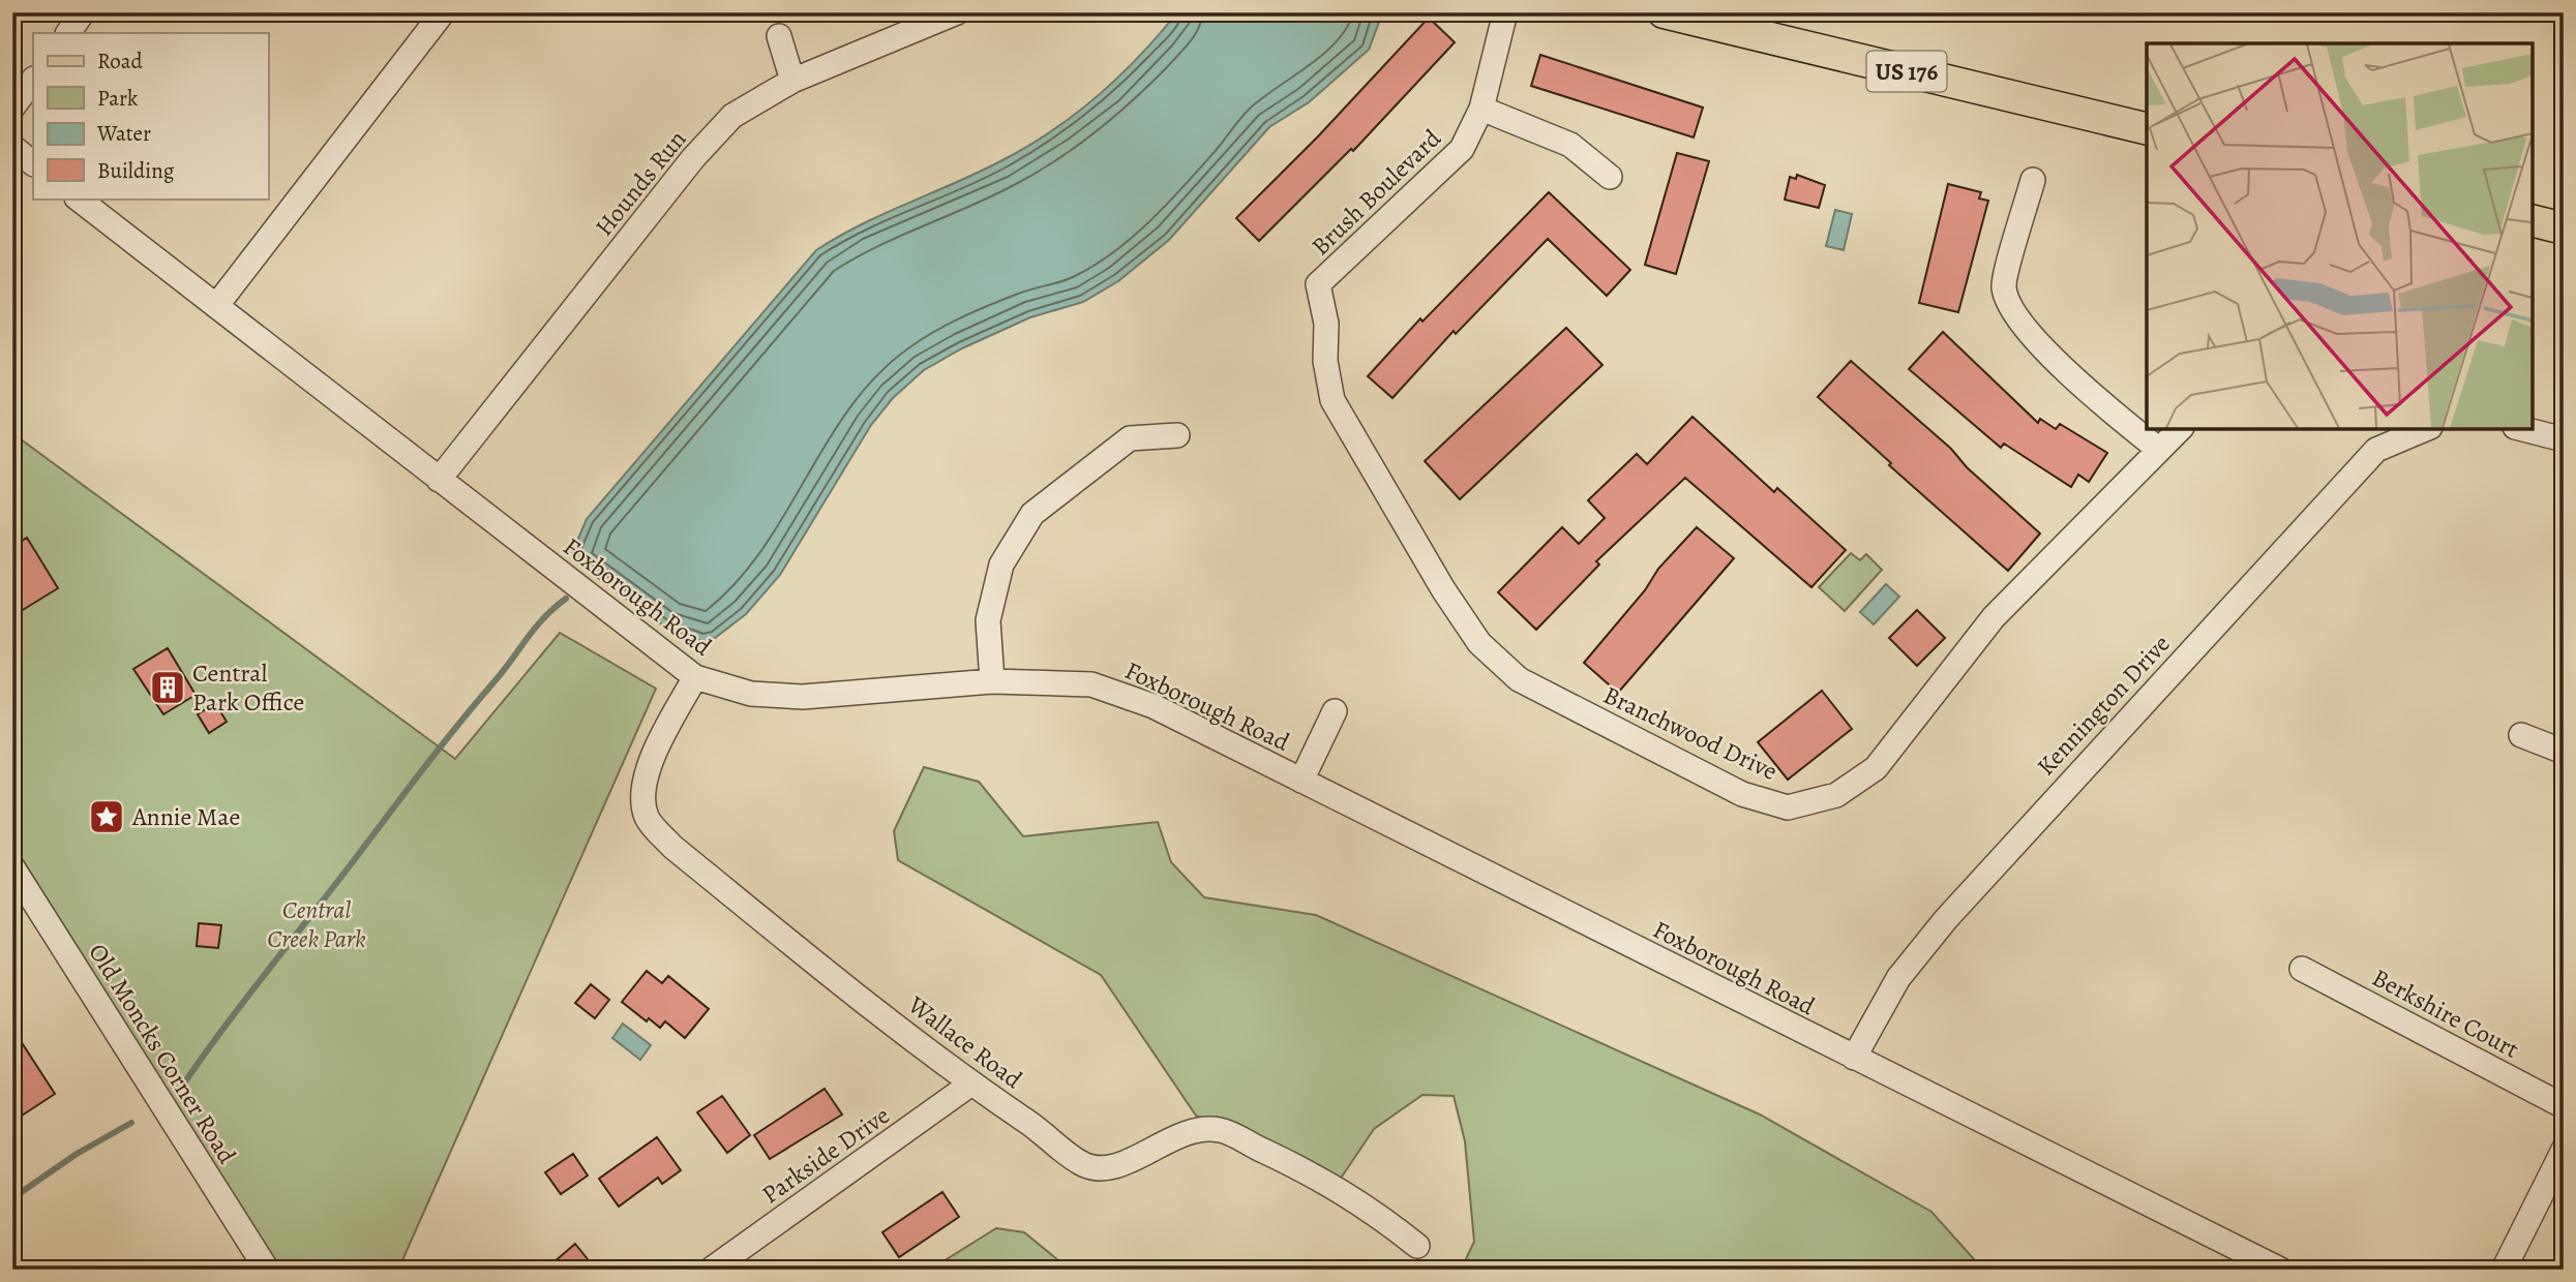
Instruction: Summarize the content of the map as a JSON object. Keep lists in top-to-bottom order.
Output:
{
  "streets": {
    "main road": ["US 176"],
    "street": [
      "Hounds Run",
      "Brush Boulevard",
      "Foxborough Road",
      "Kennington Drive",
      "Branchwood Drive",
      "Berkshire Court",
      "Wallace Road",
      "Old Moncks Corner Road",
      "Parkside Drive"
    ]
  },
  "crossings": [
    ["Hounds Run", "Foxborough Road"],
    ["Brush Boulevard", "Branchwood Drive"],
    ["Foxborough Road", "Kennington Drive"],
    ["Foxborough Road", "Wallace Road"],
    ["Wallace Road", "Parkside Drive"]
  ],
  "parks": ["Central Creek Park"],
  "places": {
    "building": ["Central Park Office"],
    "place": ["Annie Mae"]
  },
  "legend": [
    "Road",
    "Park",
    "Water",
    "Building"
  ]
}
